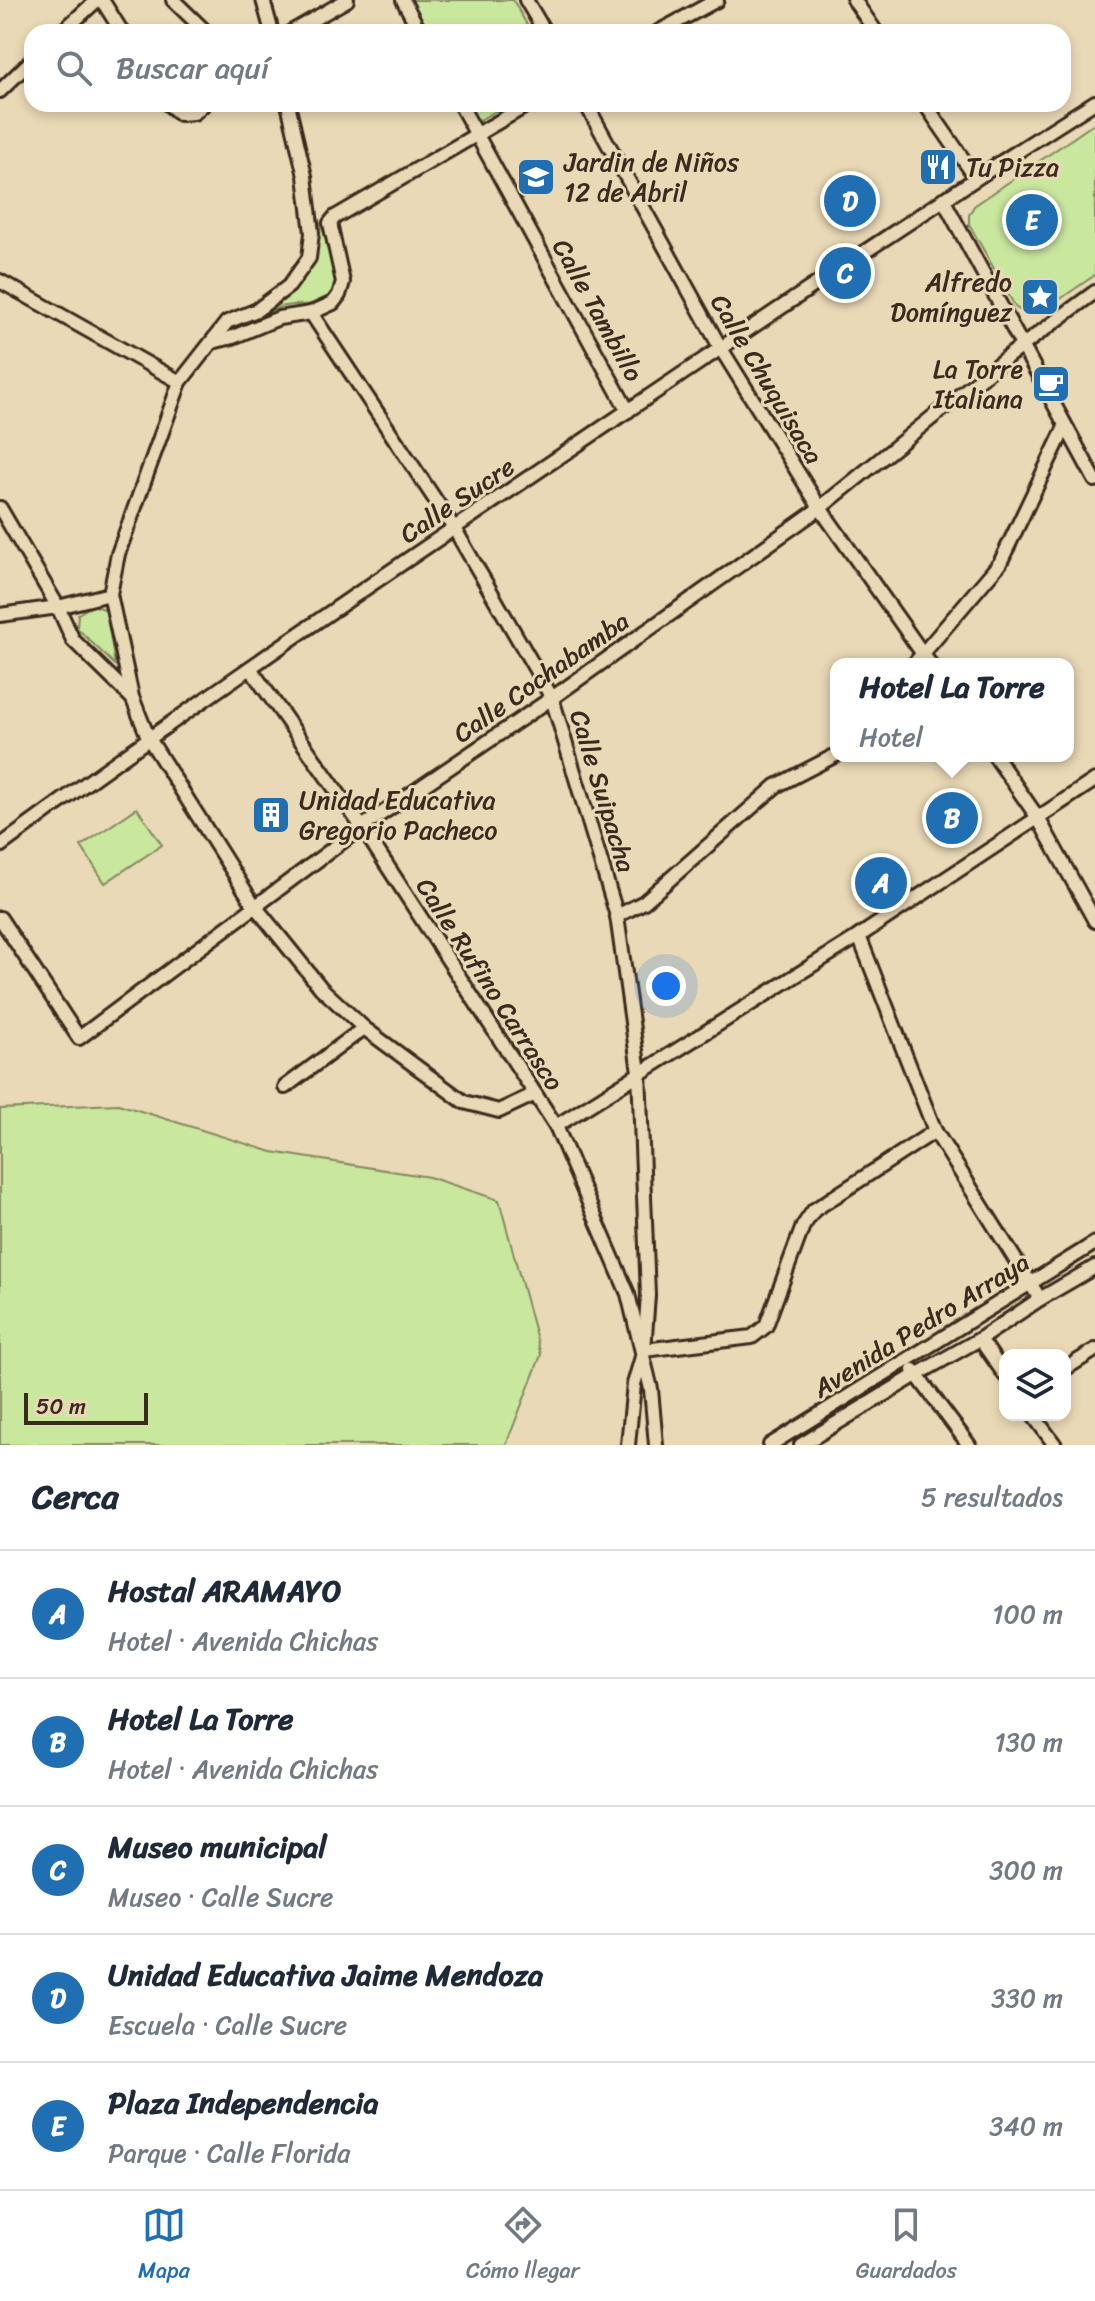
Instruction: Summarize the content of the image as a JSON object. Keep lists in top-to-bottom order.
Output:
{
  "streets": {
    "street": [
      "Calle Tambillo",
      "Calle Chuquisaca",
      "Calle Sucre",
      "Calle Cochabamba",
      "Calle Suipacha",
      "Calle Rufino Carrasco",
      "Avenida Pedro Arraya"
    ]
  },
  "crossings": [
    ["Calle Tambillo", "Calle Sucre"],
    ["Calle Chuquisaca", "Calle Sucre"],
    ["Calle Chuquisaca", "Calle Cochabamba"],
    ["Calle Sucre", "Calle Suipacha"],
    ["Calle Sucre", "Calle Rufino Carrasco"],
    ["Calle Cochabamba", "Calle Suipacha"],
    ["Calle Cochabamba", "Calle Rufino Carrasco"],
    ["Calle Suipacha", "Calle Rufino Carrasco"]
  ],
  "places": {
    "restaurant": ["Tu Pizza"],
    "school or university": ["Jardin de Niños 12 de Abril"],
    "place": ["Alfredo Domínguez"],
    "cafe": ["La Torre Italiana"],
    "building": ["Unidad Educativa Gregorio Pacheco"]
  },
  "scale_bar": "50 m",
  "page": {
    "search": "Buscar aquí",
    "pins": [
      "D",
      "E",
      "C",
      "B",
      "A"
    ],
    "popup": ["Hotel La Torre", "Hotel"],
    "scale": "50 m",
    "heading": ["Cerca", "5 resultados"],
    "list": [
      {
        "mark": "A",
        "name": "Hostal ARAMAYO",
        "note": "Hotel · Avenida Chichas",
        "value": "100 m"
      },
      {
        "mark": "B",
        "name": "Hotel La Torre",
        "note": "Hotel · Avenida Chichas",
        "value": "130 m"
      },
      {
        "mark": "C",
        "name": "Museo municipal",
        "note": "Museo · Calle Sucre",
        "value": "300 m"
      },
      {
        "mark": "D",
        "name": "Unidad Educativa Jaime Mendoza",
        "note": "Escuela · Calle Sucre",
        "value": "330 m"
      },
      {
        "mark": "E",
        "name": "Plaza Independencia",
        "note": "Parque · Calle Florida",
        "value": "340 m"
      }
    ],
    "nav": ["Mapa", "Cómo llegar", "Guardados"]
  }
}
